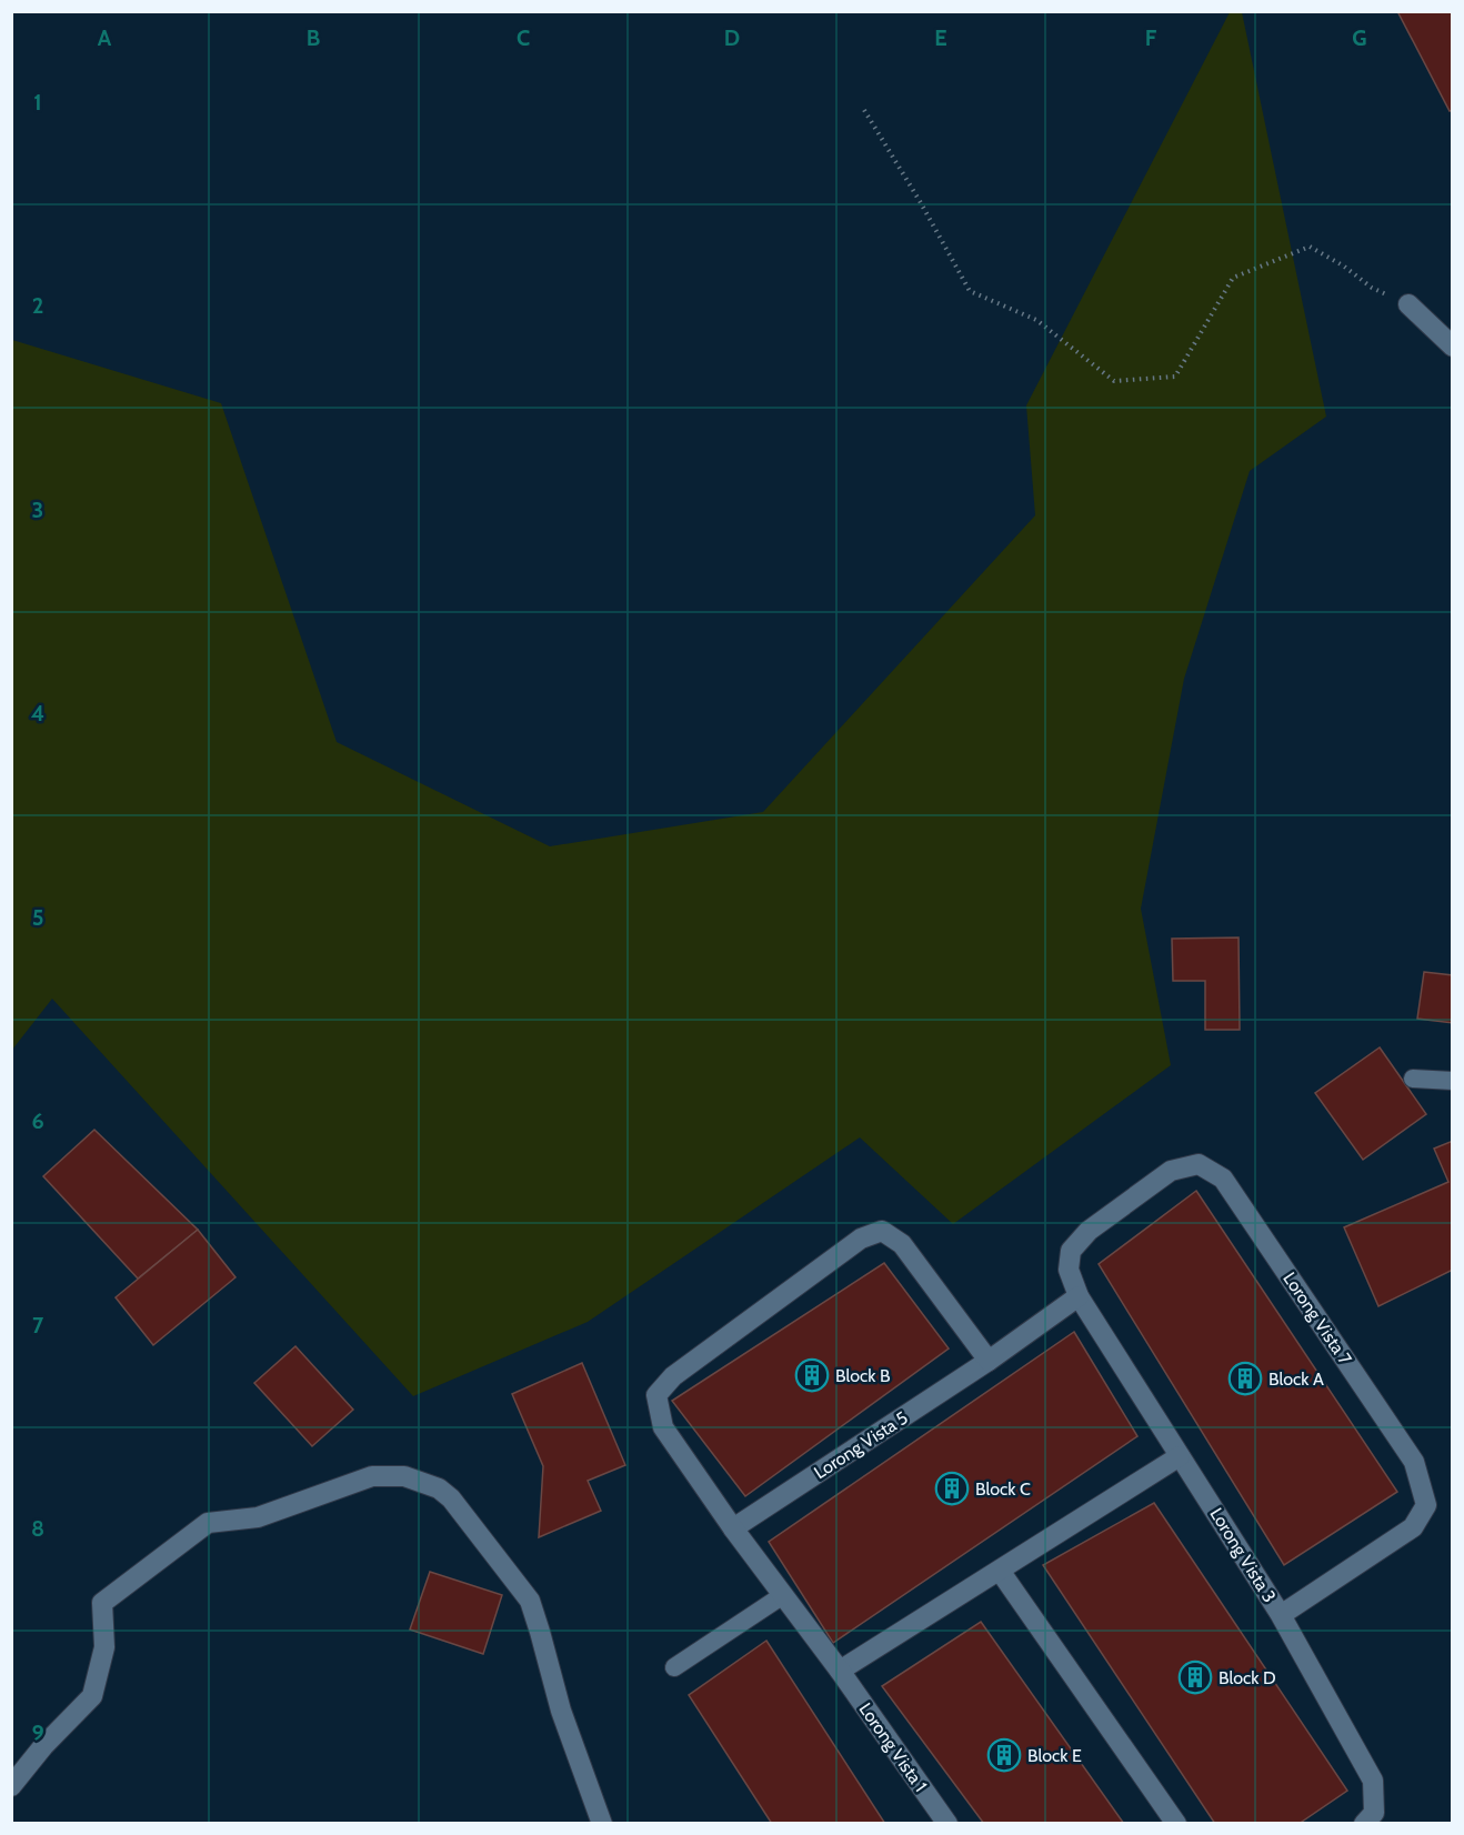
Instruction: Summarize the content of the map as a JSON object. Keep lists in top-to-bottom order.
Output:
{
  "streets": {
    "street": [
      "Lorong Vista 7",
      "Lorong Vista 5",
      "Lorong Vista 3",
      "Lorong Vista 1"
    ]
  },
  "crossings": [
    ["Lorong Vista 7", "Lorong Vista 5"],
    ["Lorong Vista 7", "Lorong Vista 3"],
    ["Lorong Vista 5", "Lorong Vista 3"],
    ["Lorong Vista 5", "Lorong Vista 1"]
  ],
  "places": {
    "building": [
      "Block B",
      "Block A",
      "Block C",
      "Block D",
      "Block E"
    ]
  },
  "grid": {
    "columns": [
      "A",
      "B",
      "C",
      "D",
      "E",
      "F",
      "G"
    ],
    "rows": [
      "1",
      "2",
      "3",
      "4",
      "5",
      "6",
      "7",
      "8",
      "9"
    ]
  }
}
